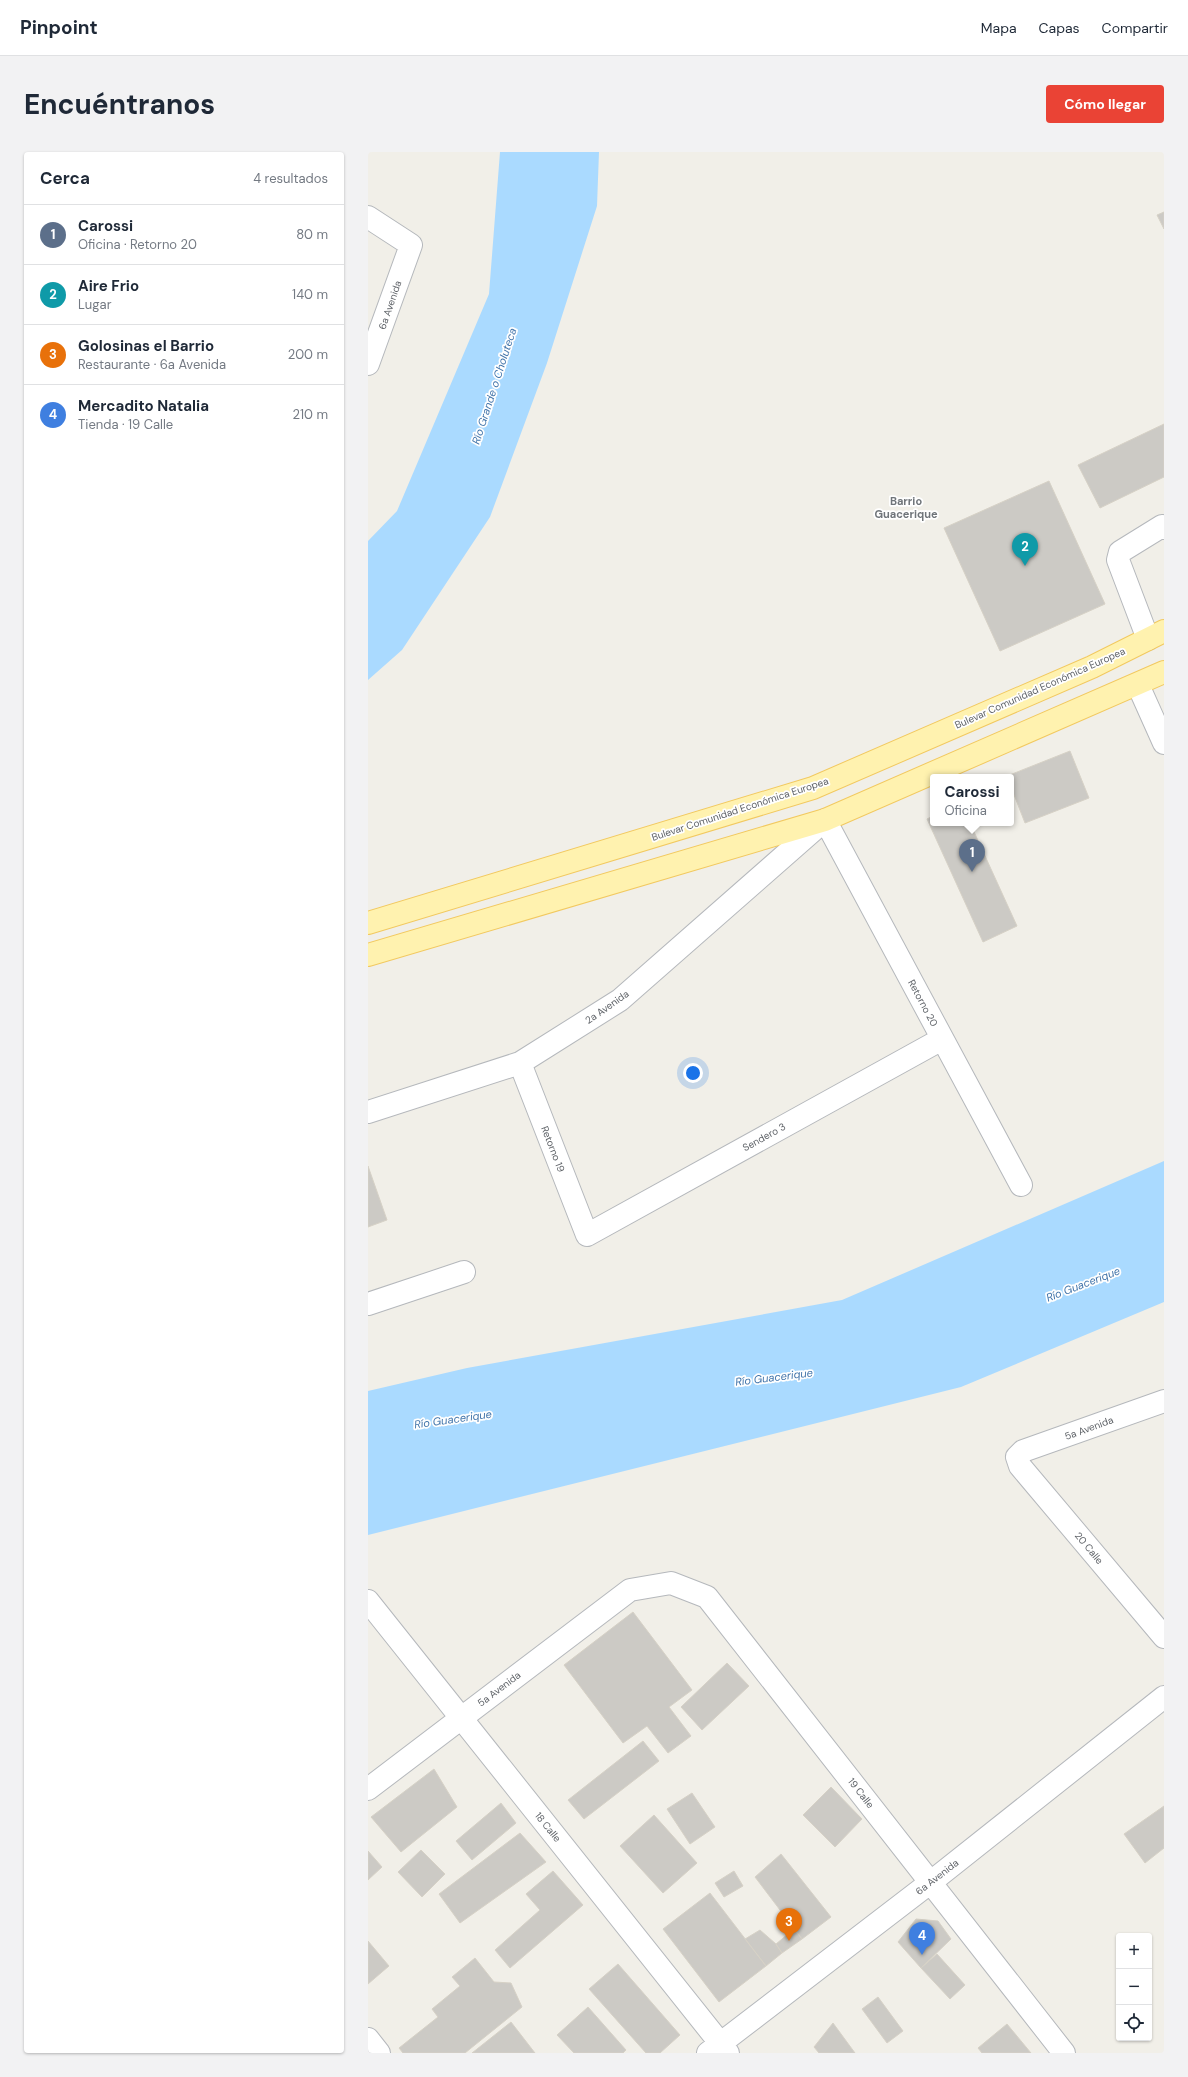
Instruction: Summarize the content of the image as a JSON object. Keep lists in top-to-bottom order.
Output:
{
  "streets": {
    "main road": ["Bulevar Comunidad Económica Europea"],
    "street": [
      "6a Avenida",
      "Retorno 20",
      "2a Avenida",
      "Sendero 3",
      "Retorno 19",
      "5a Avenida",
      "20 Calle",
      "19 Calle",
      "18 Calle"
    ]
  },
  "crossings": [
    ["6a Avenida", "19 Calle"],
    ["6a Avenida", "18 Calle"],
    ["Retorno 20", "2a Avenida"],
    ["Retorno 20", "Sendero 3"],
    ["2a Avenida", "Retorno 19"],
    ["Sendero 3", "Retorno 19"],
    ["5a Avenida", "20 Calle"],
    ["5a Avenida", "19 Calle"],
    ["5a Avenida", "18 Calle"]
  ],
  "districts": ["Barrio Guacerique"],
  "water": ["Río Grande o Choluteca", "Río Guacerique"],
  "page": {
    "header": "Pinpoint",
    "nav": ["Mapa", "Capas", "Compartir"],
    "buttons": "Cómo llegar",
    "title": "Encuéntranos",
    "heading": ["Cerca", "4 resultados"],
    "list": [
      {
        "mark": "1",
        "name": "Carossi",
        "note": "Oficina · Retorno 20",
        "value": "80 m"
      },
      {
        "mark": "2",
        "name": "Aire Frio",
        "note": "Lugar",
        "value": "140 m"
      },
      {
        "mark": "3",
        "name": "Golosinas el Barrio",
        "note": "Restaurante · 6a Avenida",
        "value": "200 m"
      },
      {
        "mark": "4",
        "name": "Mercadito Natalia",
        "note": "Tienda · 19 Calle",
        "value": "210 m"
      }
    ],
    "pins": [
      "2",
      "1",
      "3",
      "4"
    ],
    "popup": ["Carossi", "Oficina"],
    "map_buttons": ["+", "−"]
  }
}
